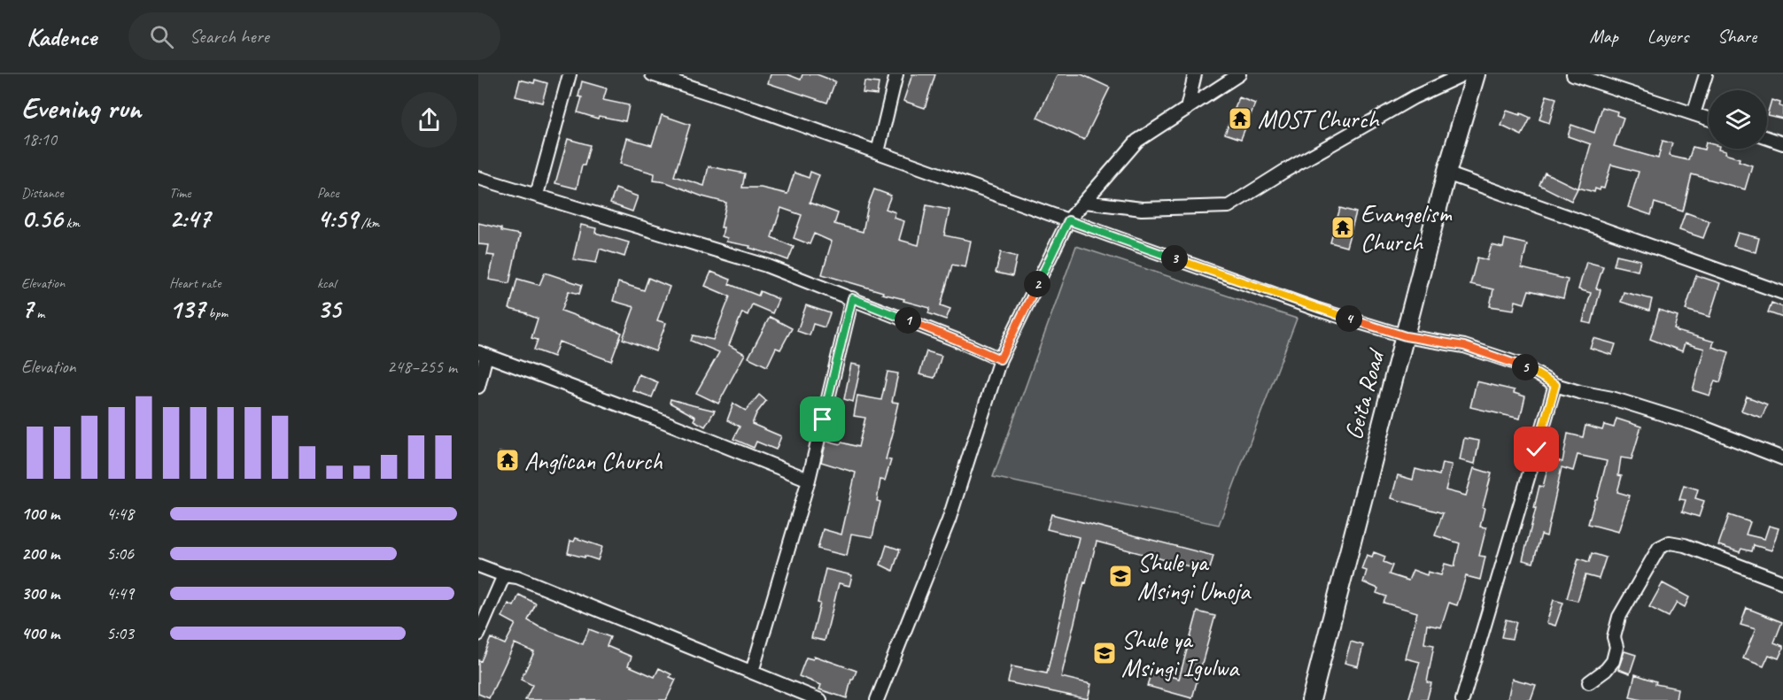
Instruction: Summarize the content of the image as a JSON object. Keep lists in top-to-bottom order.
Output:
{
  "streets": {
    "main road": ["Geita Road"]
  },
  "places": {
    "temple": ["MOST Church", "Evangelism Church", "Anglican Church"],
    "school or university": ["Shule ya Msingi Umoja", "Shule ya Msingi Igulwa"]
  },
  "page": {
    "header": "Kadence",
    "search": "Search here",
    "nav": ["Map", "Layers", "Share"],
    "heading": ["Evening run", "18:10"],
    "stats": [
      ["Distance", "0.56 km"],
      ["Time", "2:47"],
      ["Pace", "4:59 /km"],
      ["Elevation", "7 m"],
      ["Heart rate", "137 bpm"],
      ["kcal", "35"]
    ],
    "pins": [
      "3",
      "2",
      "4",
      "1",
      "5"
    ],
    "chart": ["Elevation", "248–255 m"],
    "list": [
      {
        "name": "100 m",
        "note": "4:48"
      },
      {
        "name": "200 m",
        "note": "5:06"
      },
      {
        "name": "300 m",
        "note": "4:49"
      },
      {
        "name": "400 m",
        "note": "5:03"
      }
    ]
  }
}
